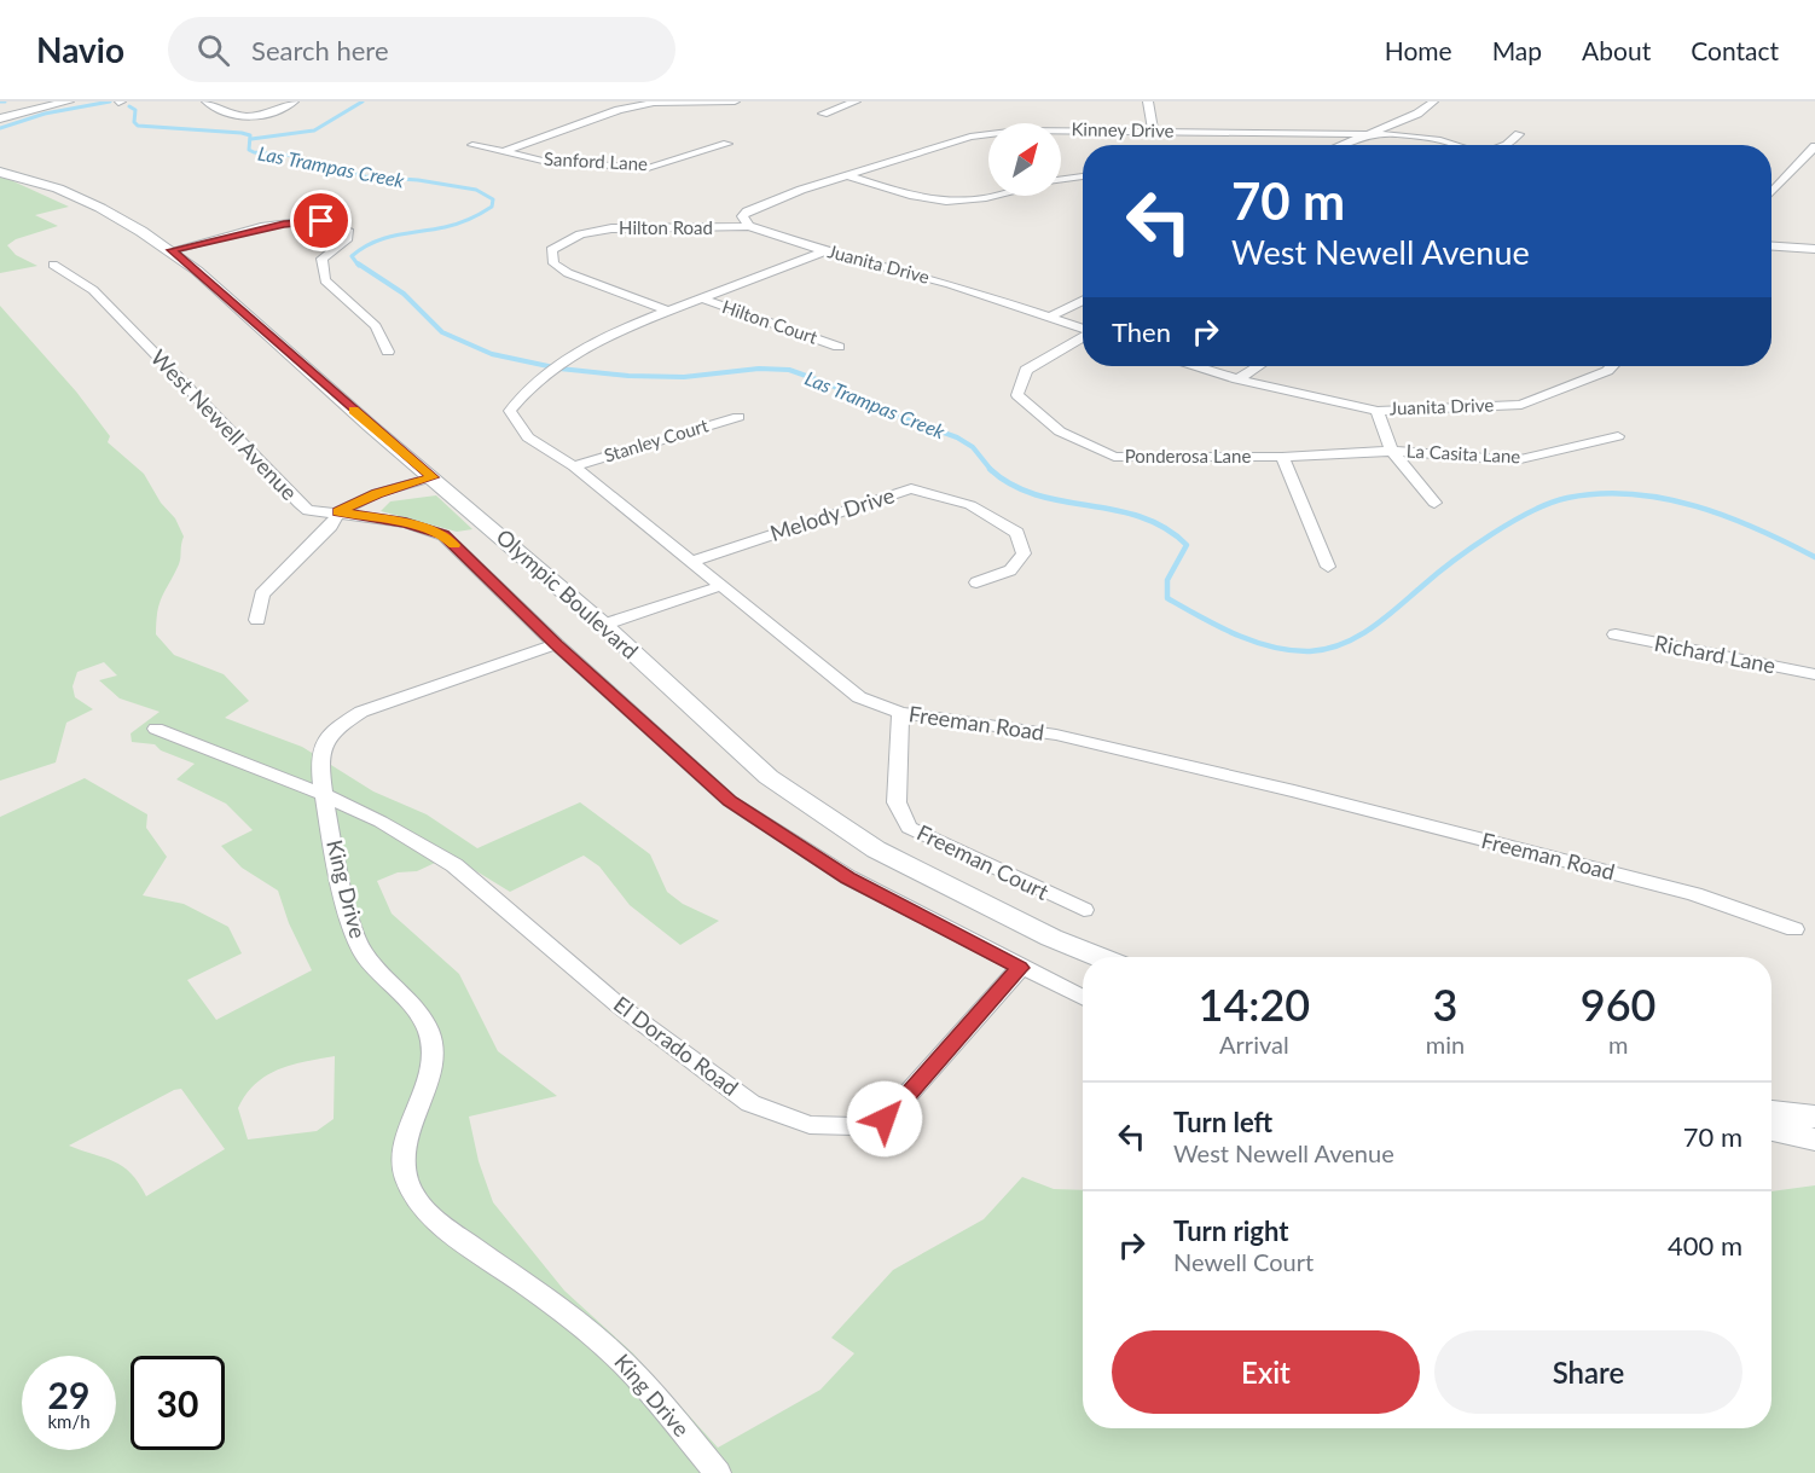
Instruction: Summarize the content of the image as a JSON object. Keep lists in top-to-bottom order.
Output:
{
  "streets": {
    "main road": ["Olympic Boulevard"],
    "street": [
      "Kinney Drive",
      "Sanford Lane",
      "Hilton Road",
      "Juanita Drive",
      "Hilton Court",
      "West Newell Avenue",
      "Stanley Court",
      "La Casita Lane",
      "Ponderosa Lane",
      "Melody Drive",
      "Richard Lane",
      "Freeman Road",
      "Freeman Court",
      "King Drive",
      "El Dorado Road"
    ]
  },
  "crossings": [
    ["Kinney Drive", "Hilton Road"],
    ["Kinney Drive", "Juanita Drive"],
    ["Hilton Road", "Juanita Drive"],
    ["Hilton Road", "Freeman Road"],
    ["Juanita Drive", "Freeman Road"],
    ["Hilton Court", "Freeman Road"],
    ["West Newell Avenue", "King Drive"],
    ["West Newell Avenue", "El Dorado Road"],
    ["Stanley Court", "Freeman Road"],
    ["La Casita Lane", "Ponderosa Lane"],
    ["Melody Drive", "Freeman Road"],
    ["Freeman Road", "Freeman Court"],
    ["King Drive", "El Dorado Road"]
  ],
  "water": ["Las Trampas Creek"],
  "north": "top right",
  "page": {
    "header": "Navio",
    "search": "Search here",
    "nav": [
      "Home",
      "Map",
      "About",
      "Contact"
    ],
    "turn": ["70 m", "West Newell Avenue"],
    "then": "Then",
    "eta": [
      "14:20",
      "Arrival",
      "3",
      "min",
      "960",
      "m"
    ],
    "list": [
      {
        "name": "Turn left",
        "note": "West Newell Avenue",
        "value": "70 m"
      },
      {
        "name": "Turn right",
        "note": "Newell Court",
        "value": "400 m"
      }
    ],
    "buttons": ["Exit", "Share"],
    "speed": "29 km/h",
    "limit": "30"
  }
}
